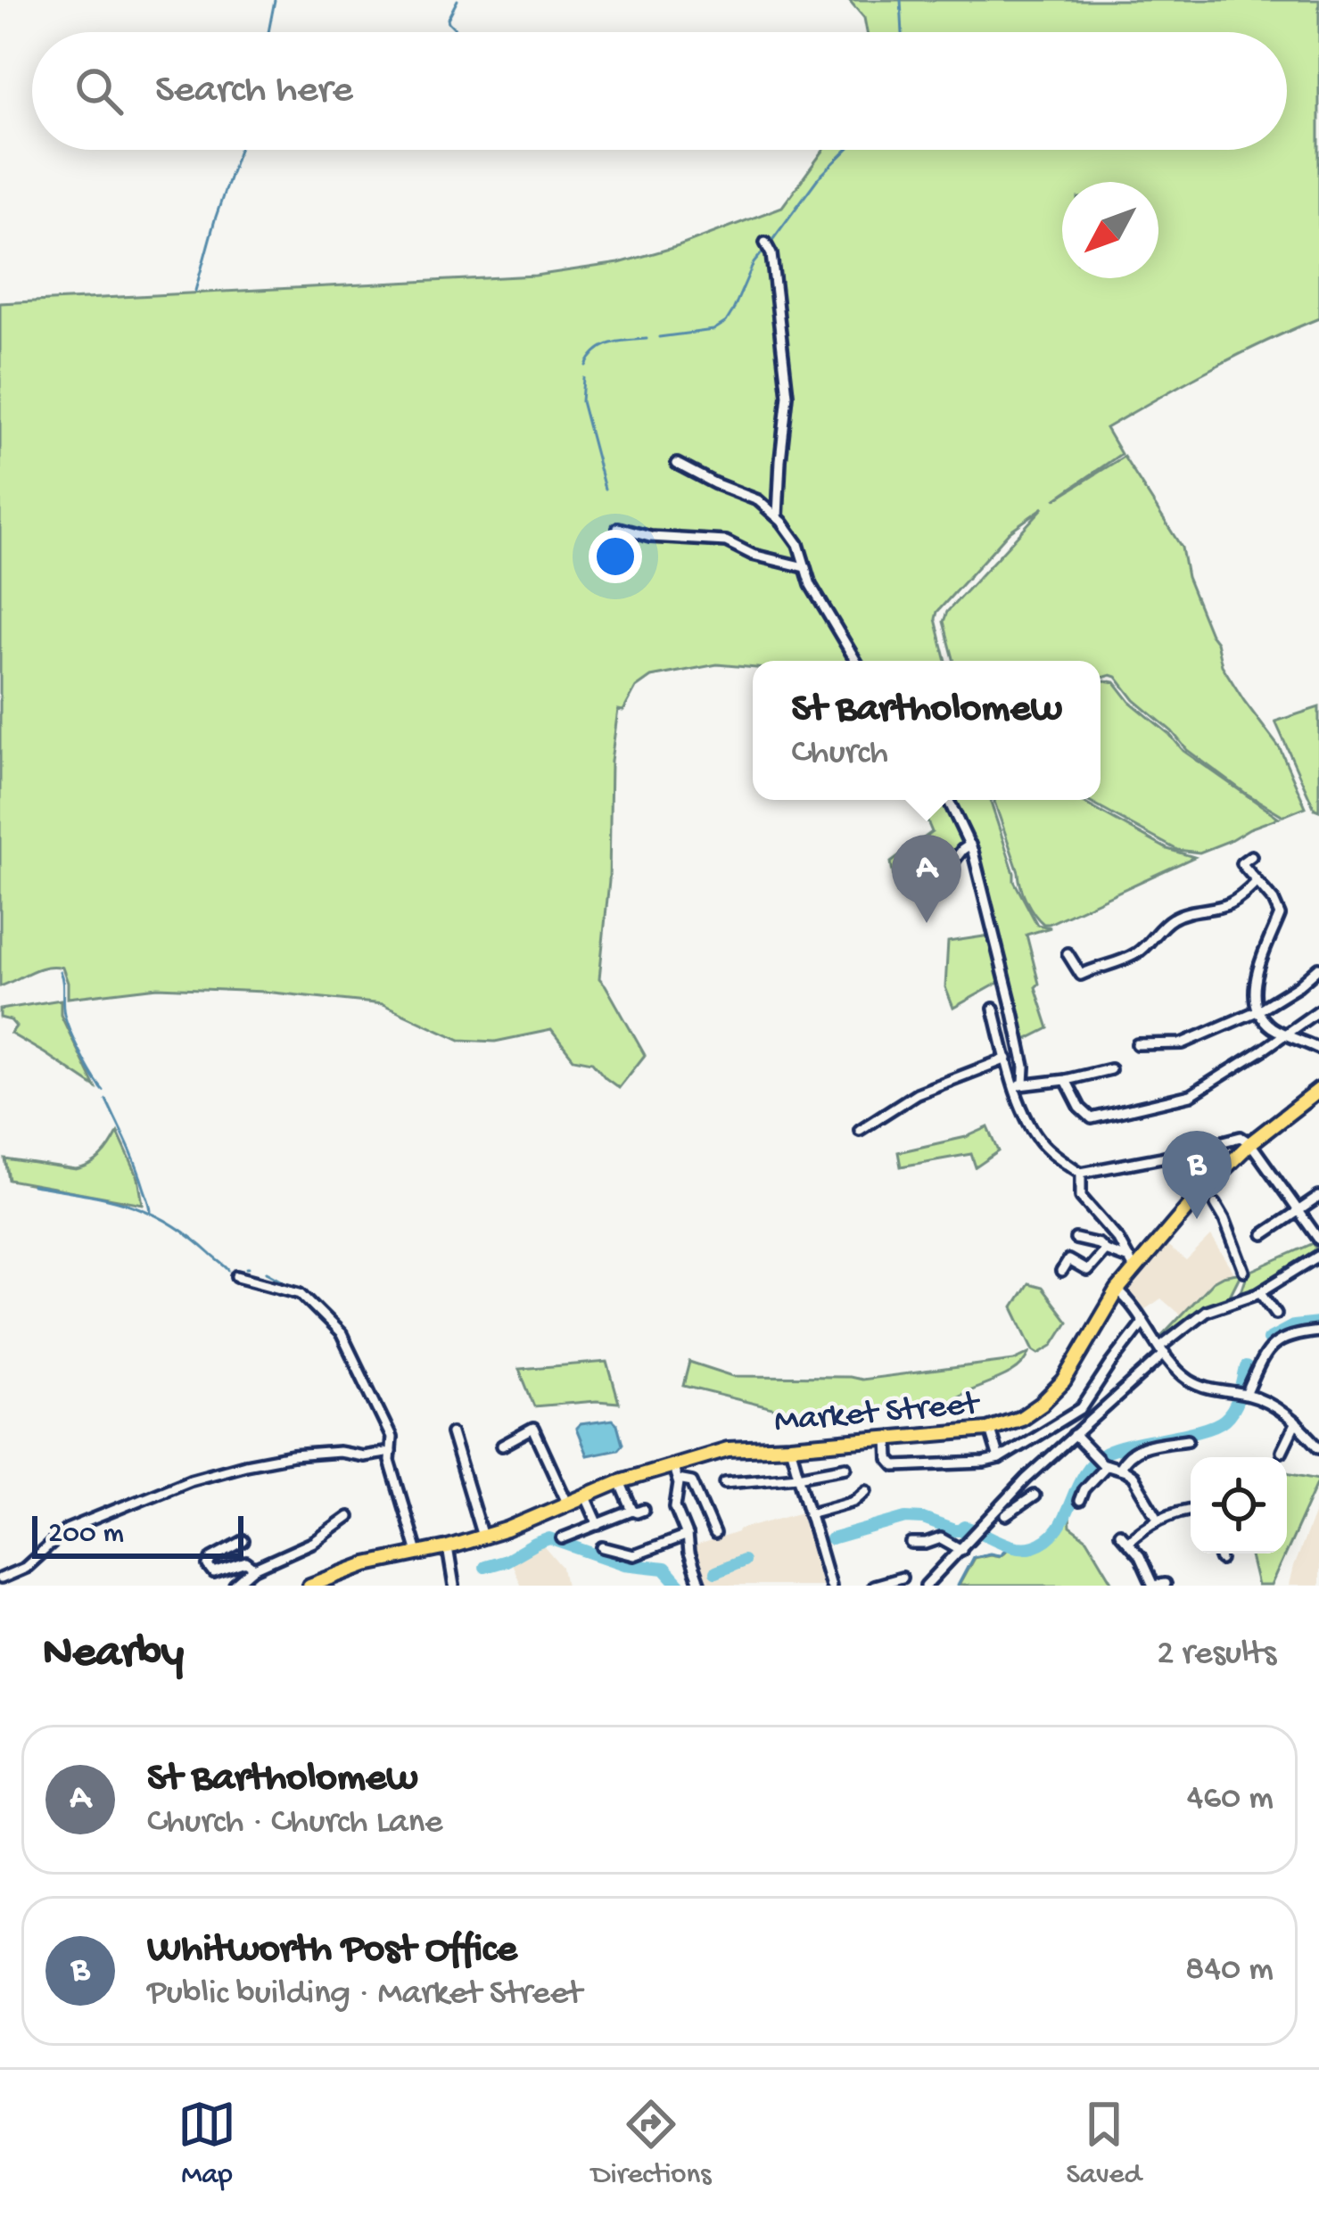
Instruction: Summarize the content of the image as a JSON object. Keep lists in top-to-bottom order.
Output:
{
  "streets": {
    "main road": ["Market Street"]
  },
  "scale_bar": "200 m",
  "north": "bottom left",
  "page": {
    "search": "Search here",
    "popup": ["St Bartholomew", "Church"],
    "pins": ["A", "B"],
    "scale": "200 m",
    "heading": ["Nearby", "2 results"],
    "list": [
      {
        "mark": "A",
        "name": "St Bartholomew",
        "note": "Church · Church Lane",
        "value": "460 m"
      },
      {
        "mark": "B",
        "name": "Whitworth Post Office",
        "note": "Public building · Market Street",
        "value": "840 m"
      }
    ],
    "nav": ["Map", "Directions", "Saved"]
  }
}
